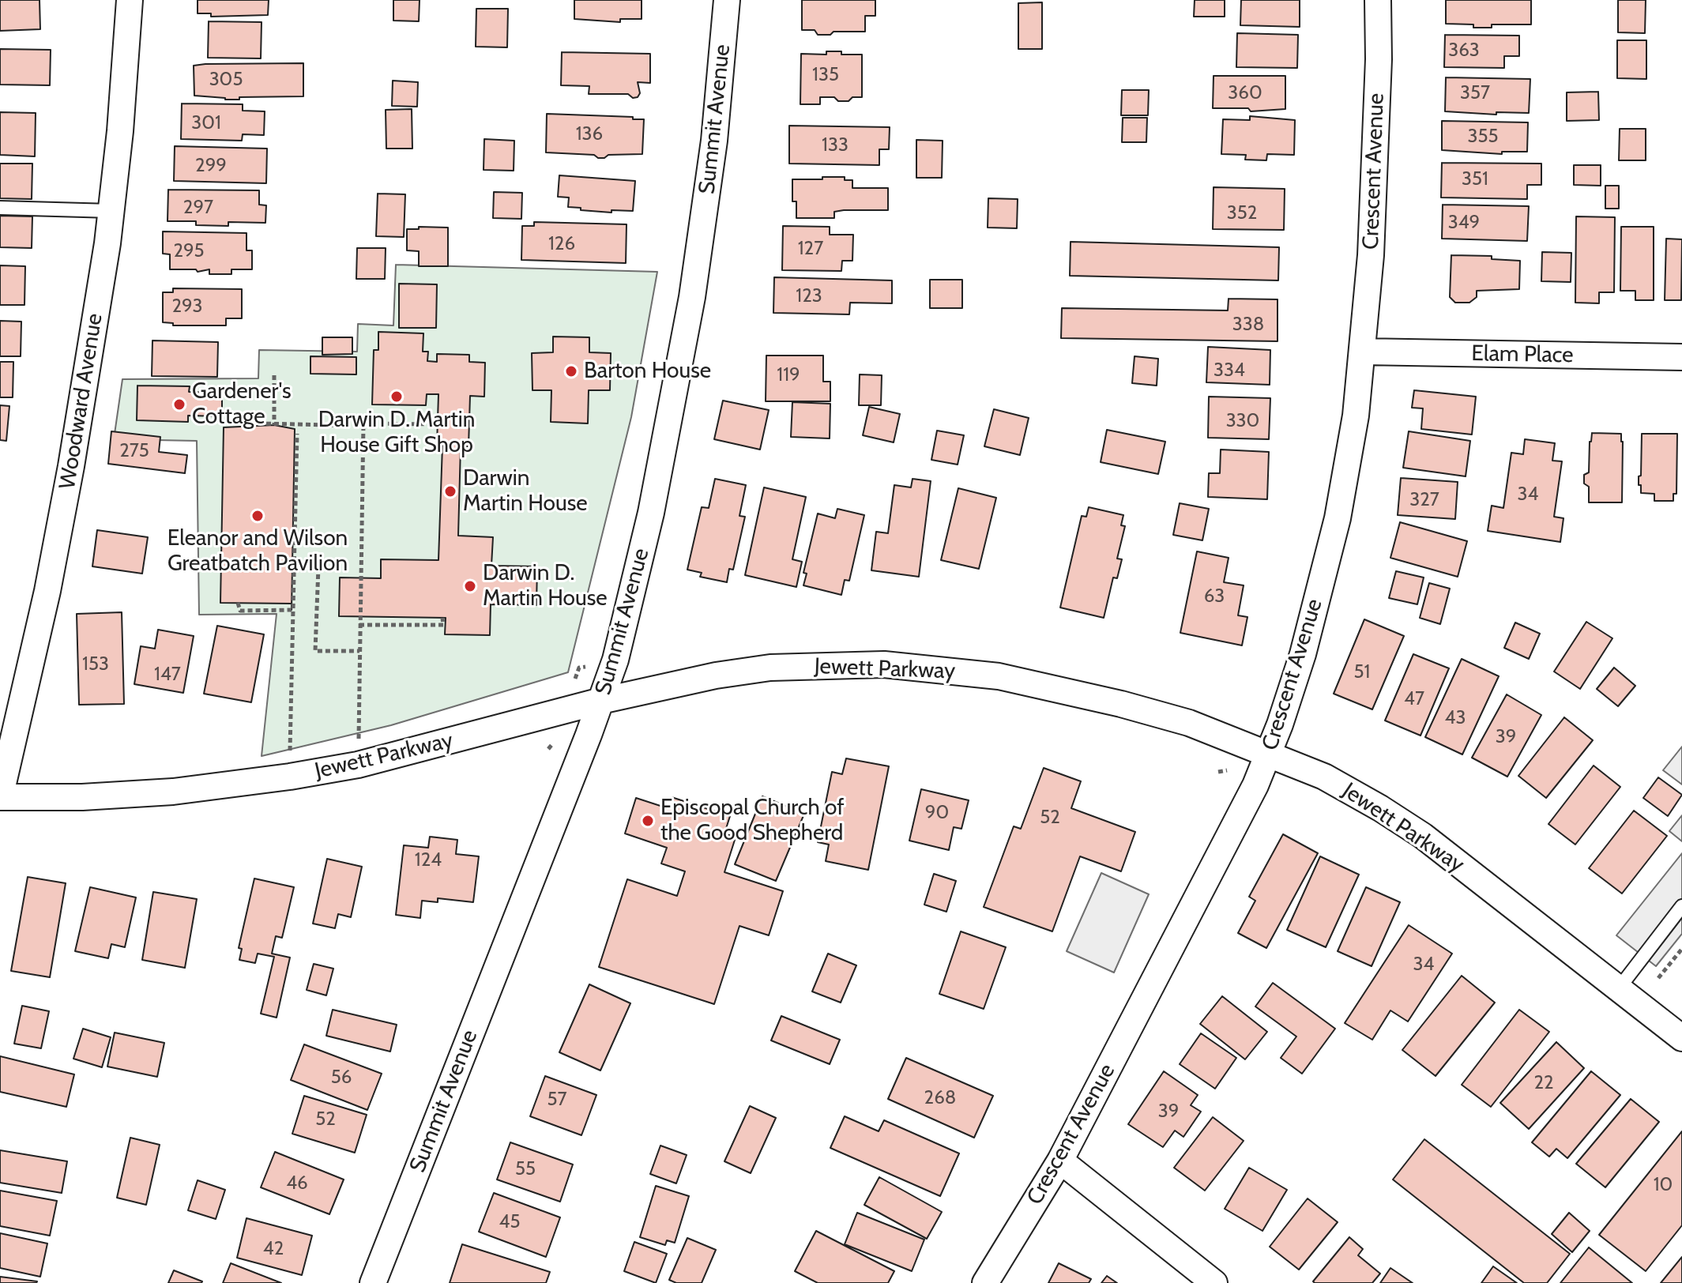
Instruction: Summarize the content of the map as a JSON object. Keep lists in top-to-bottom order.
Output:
{
  "streets": {
    "street": [
      "Summit Avenue",
      "Crescent Avenue",
      "Elam Place",
      "Woodward Avenue",
      "Jewett Parkway"
    ]
  },
  "crossings": [
    ["Summit Avenue", "Jewett Parkway"],
    ["Crescent Avenue", "Elam Place"],
    ["Crescent Avenue", "Jewett Parkway"],
    ["Woodward Avenue", "Jewett Parkway"]
  ],
  "places": [
    "Barton House",
    "Darwin D. Martin House Gift Shop",
    "Gardener's Cottage",
    "Darwin Martin House",
    "Eleanor and Wilson Greatbatch Pavilion",
    "Darwin D. Martin House",
    "Episcopal Church of the Good Shepherd"
  ],
  "house_numbers": [
    "363",
    "135",
    "305",
    "360",
    "357",
    "301",
    "136",
    "355",
    "133",
    "299",
    "351",
    "297",
    "352",
    "349",
    "126",
    "127",
    "295",
    "123",
    "293",
    "338",
    "334",
    "119",
    "330",
    "275",
    "34",
    "327",
    "63",
    "153",
    "51",
    "147",
    "47",
    "43",
    "39",
    "90",
    "52",
    "124",
    "34",
    "56",
    "22",
    "268",
    "57",
    "39",
    "52",
    "55",
    "46",
    "10",
    "45",
    "42"
  ]
}
